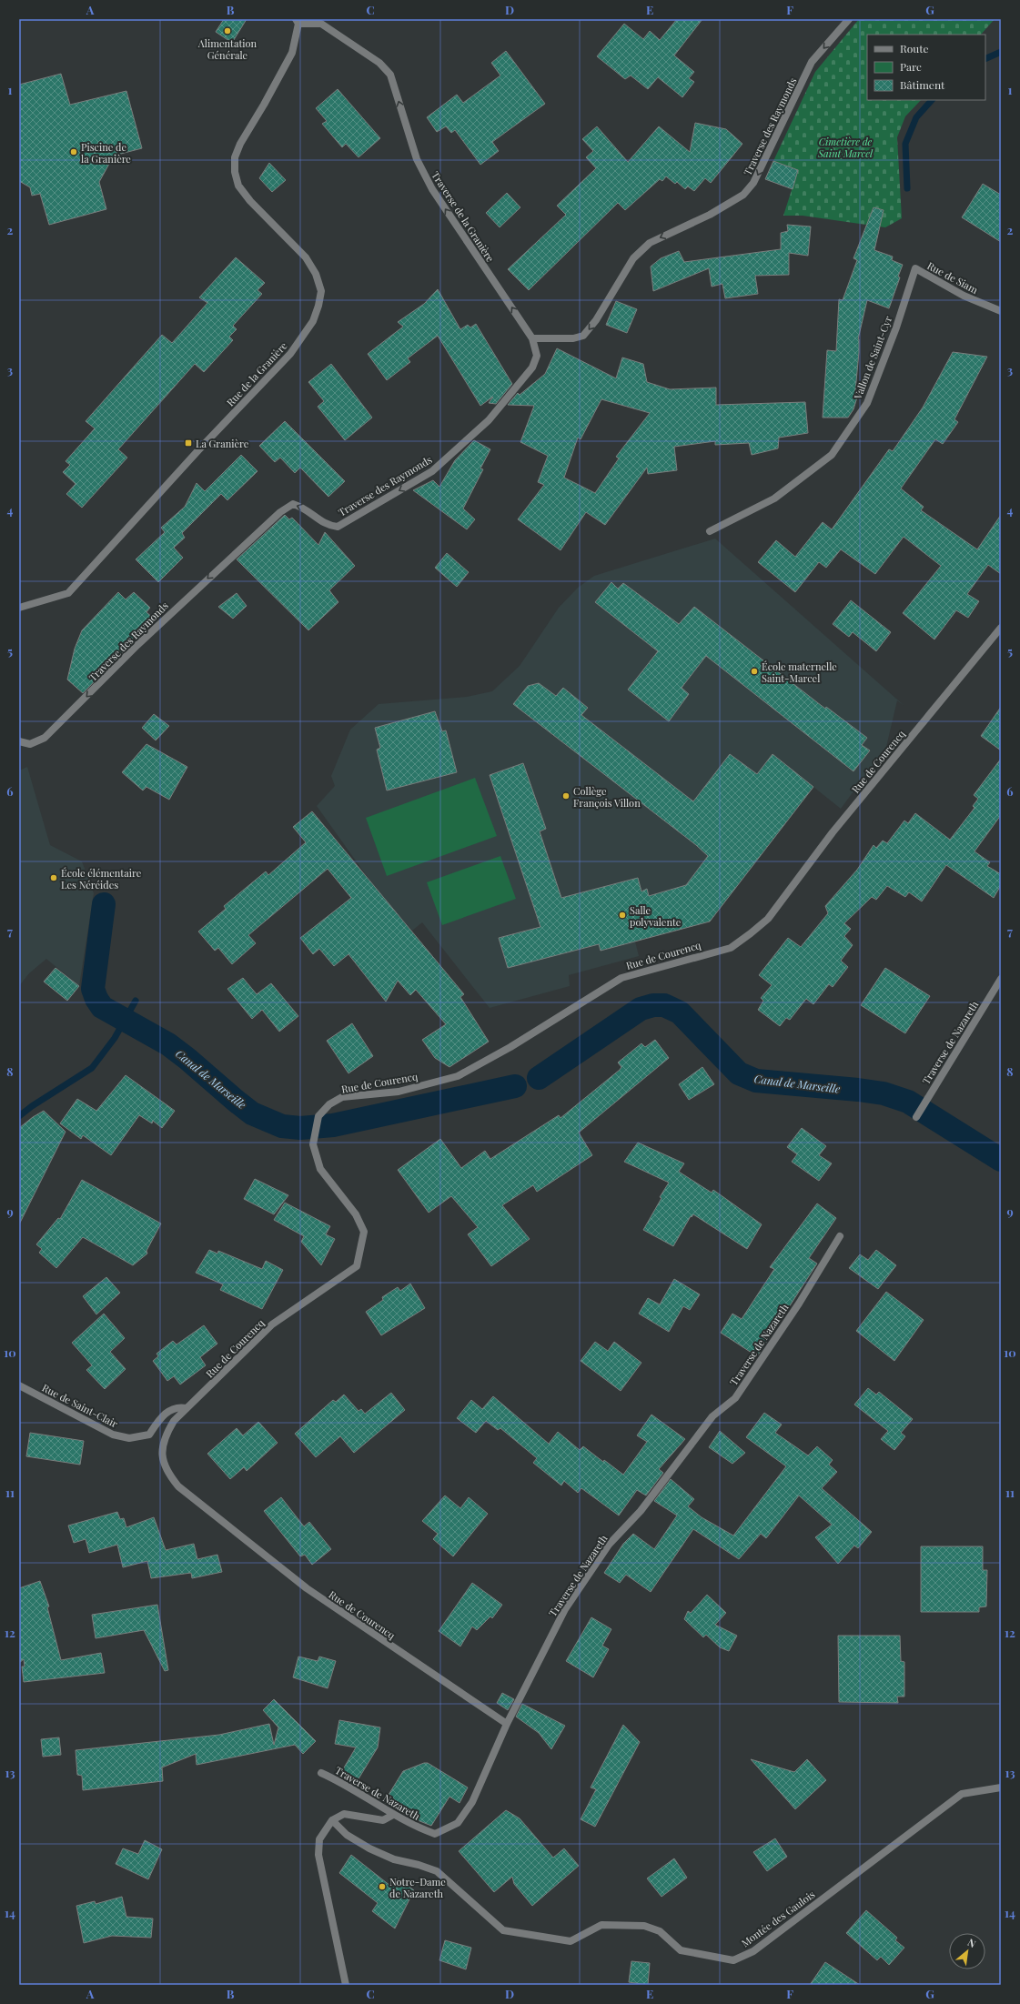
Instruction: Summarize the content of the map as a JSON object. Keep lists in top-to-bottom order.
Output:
{
  "streets": {
    "street": [
      "Traverse des Raymonds",
      "Traverse de la Granière",
      "Rue de Siam",
      "Vallon de Saint-Cyr",
      "Rue de la Granière",
      "Rue de Courencq",
      "Traverse de Nazareth",
      "Rue de Saint-Clair",
      "Montée des Gaulois"
    ]
  },
  "crossings": [
    ["Traverse des Raymonds", "Traverse de la Granière"],
    ["Traverse de la Granière", "Rue de la Granière"],
    ["Rue de Siam", "Vallon de Saint-Cyr"],
    ["Rue de Courencq", "Traverse de Nazareth"],
    ["Rue de Courencq", "Rue de Saint-Clair"]
  ],
  "one_way": ["Traverse des Raymonds", "Traverse de la Granière"],
  "water": ["Canal de Marseille"],
  "parks": ["Cimetière de Saint Marcel"],
  "places": {
    "other": [
      "Alimentation Générale",
      "Piscine de la Granière",
      "École maternelle Saint-Marcel",
      "Collège François Villon",
      "École élémentaire Les Néréides",
      "Salle polyvalente",
      "Notre-Dame de Nazareth"
    ],
    "transit": ["La Granière"]
  },
  "legend": ["Route", "Parc", "Bâtiment"],
  "north": "top right",
  "grid": {
    "columns": [
      "A",
      "B",
      "C",
      "D",
      "E",
      "F",
      "G"
    ],
    "rows": [
      "1",
      "2",
      "3",
      "4",
      "5",
      "6",
      "7",
      "8",
      "9",
      "10",
      "11",
      "12",
      "13",
      "14"
    ]
  }
}
